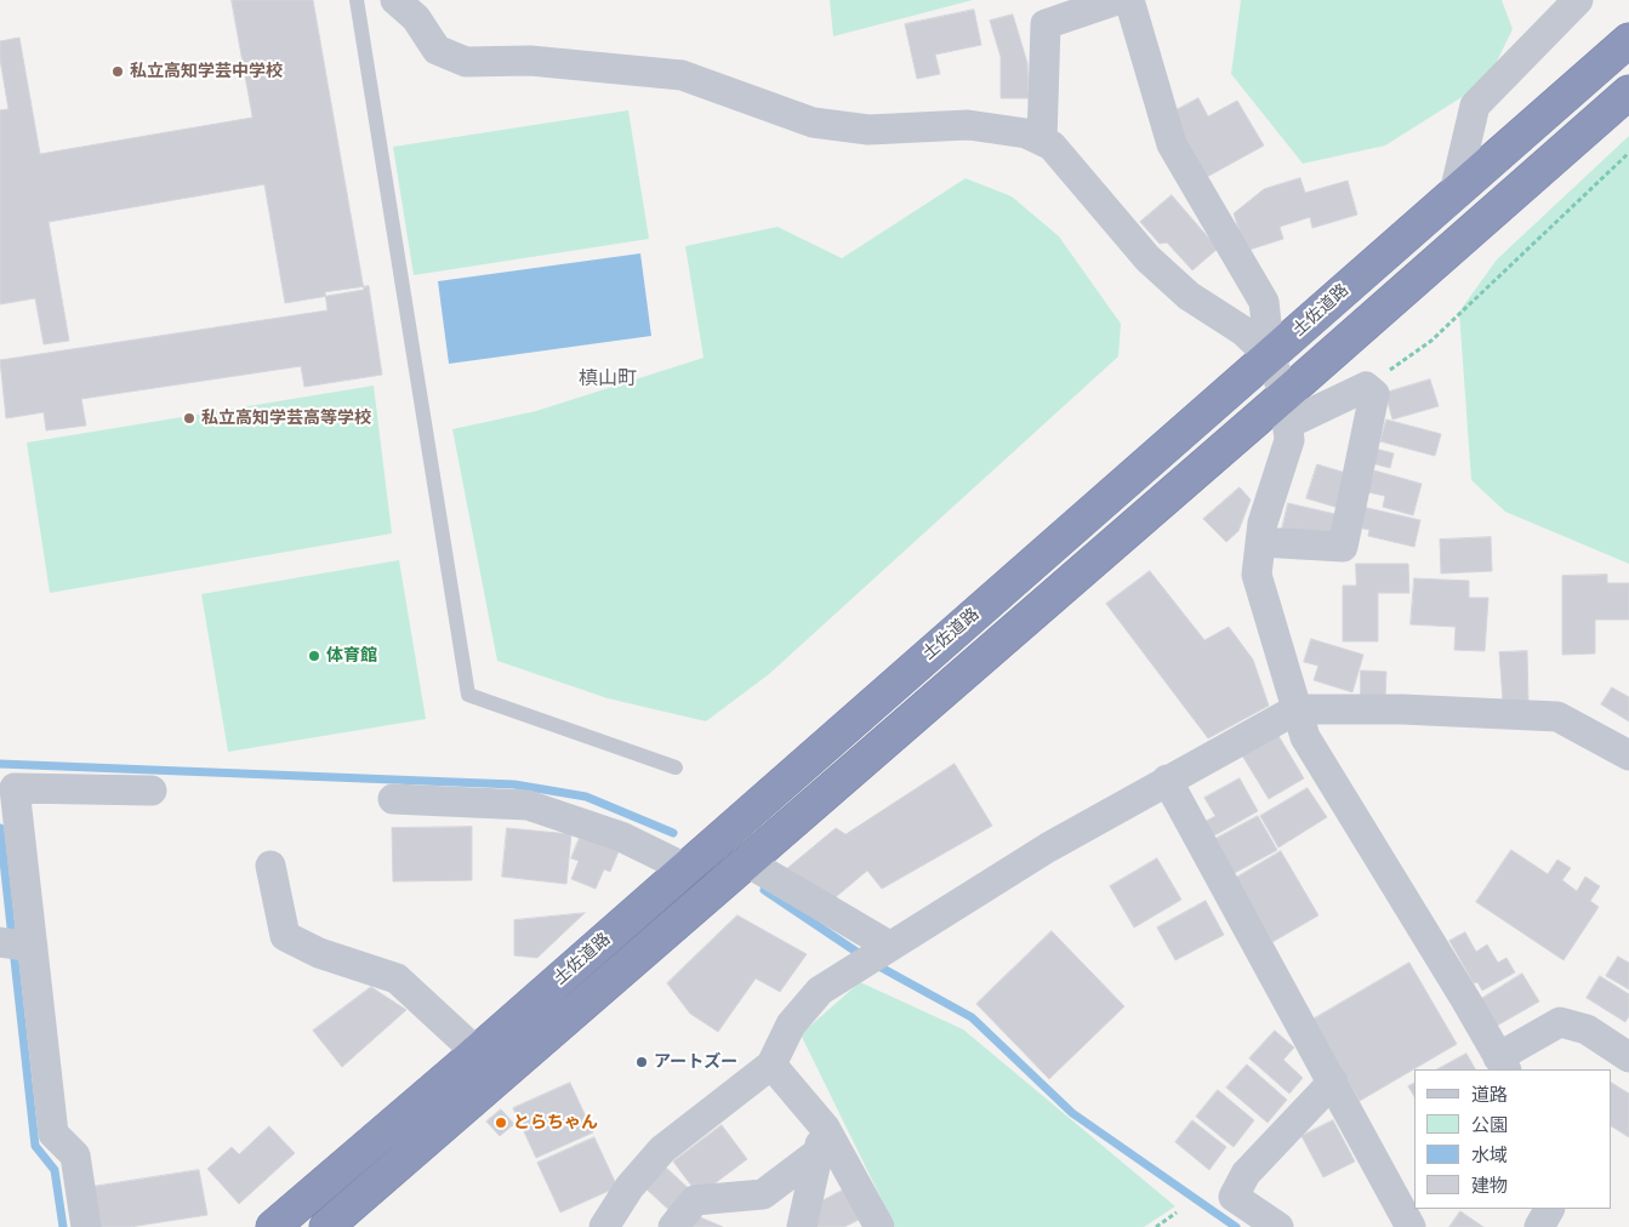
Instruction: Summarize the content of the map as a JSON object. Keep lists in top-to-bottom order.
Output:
{
  "streets": {
    "highway": ["土佐道路"]
  },
  "districts": ["槙山町"],
  "places": [
    "私立高知学芸中学校",
    "私立高知学芸高等学校",
    "体育館",
    "アートズー",
    "とらちゃん"
  ],
  "legend": [
    "道路",
    "公園",
    "水域",
    "建物"
  ]
}
